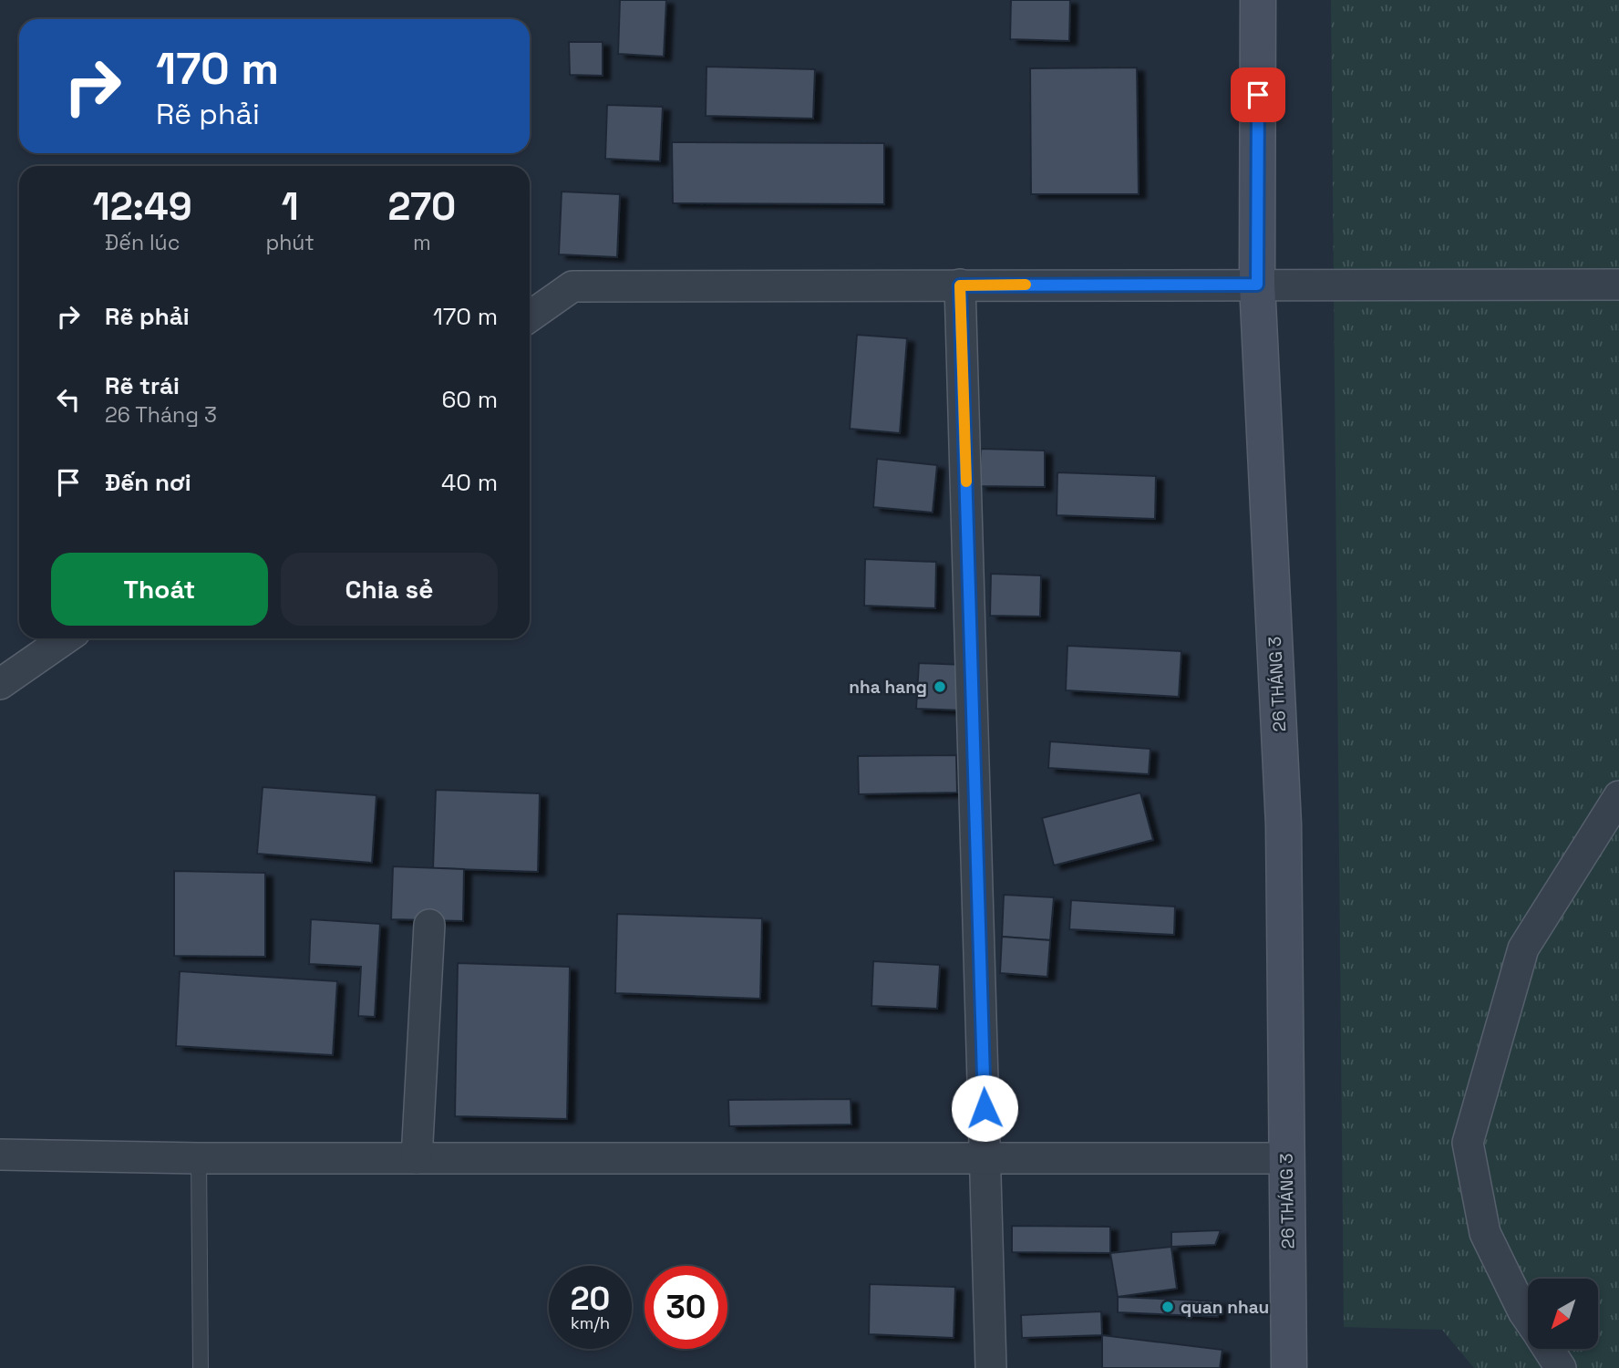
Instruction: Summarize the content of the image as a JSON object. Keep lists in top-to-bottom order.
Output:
{
  "streets": {
    "street": ["26 THÁNG 3"]
  },
  "places": ["nha hang", "quan nhau"],
  "north": "bottom left",
  "page": {
    "turn": ["170 m", "Rẽ phải"],
    "eta": [
      "12:49",
      "Đến lúc",
      "1",
      "phút",
      "270",
      "m"
    ],
    "list": [
      {
        "name": "Rẽ phải",
        "value": "170 m"
      },
      {
        "name": "Rẽ trái",
        "note": "26 Tháng 3",
        "value": "60 m"
      },
      {
        "name": "Đến nơi",
        "value": "40 m"
      }
    ],
    "buttons": ["Thoát", "Chia sẻ"],
    "speed": "20 km/h",
    "limit": "30"
  }
}
